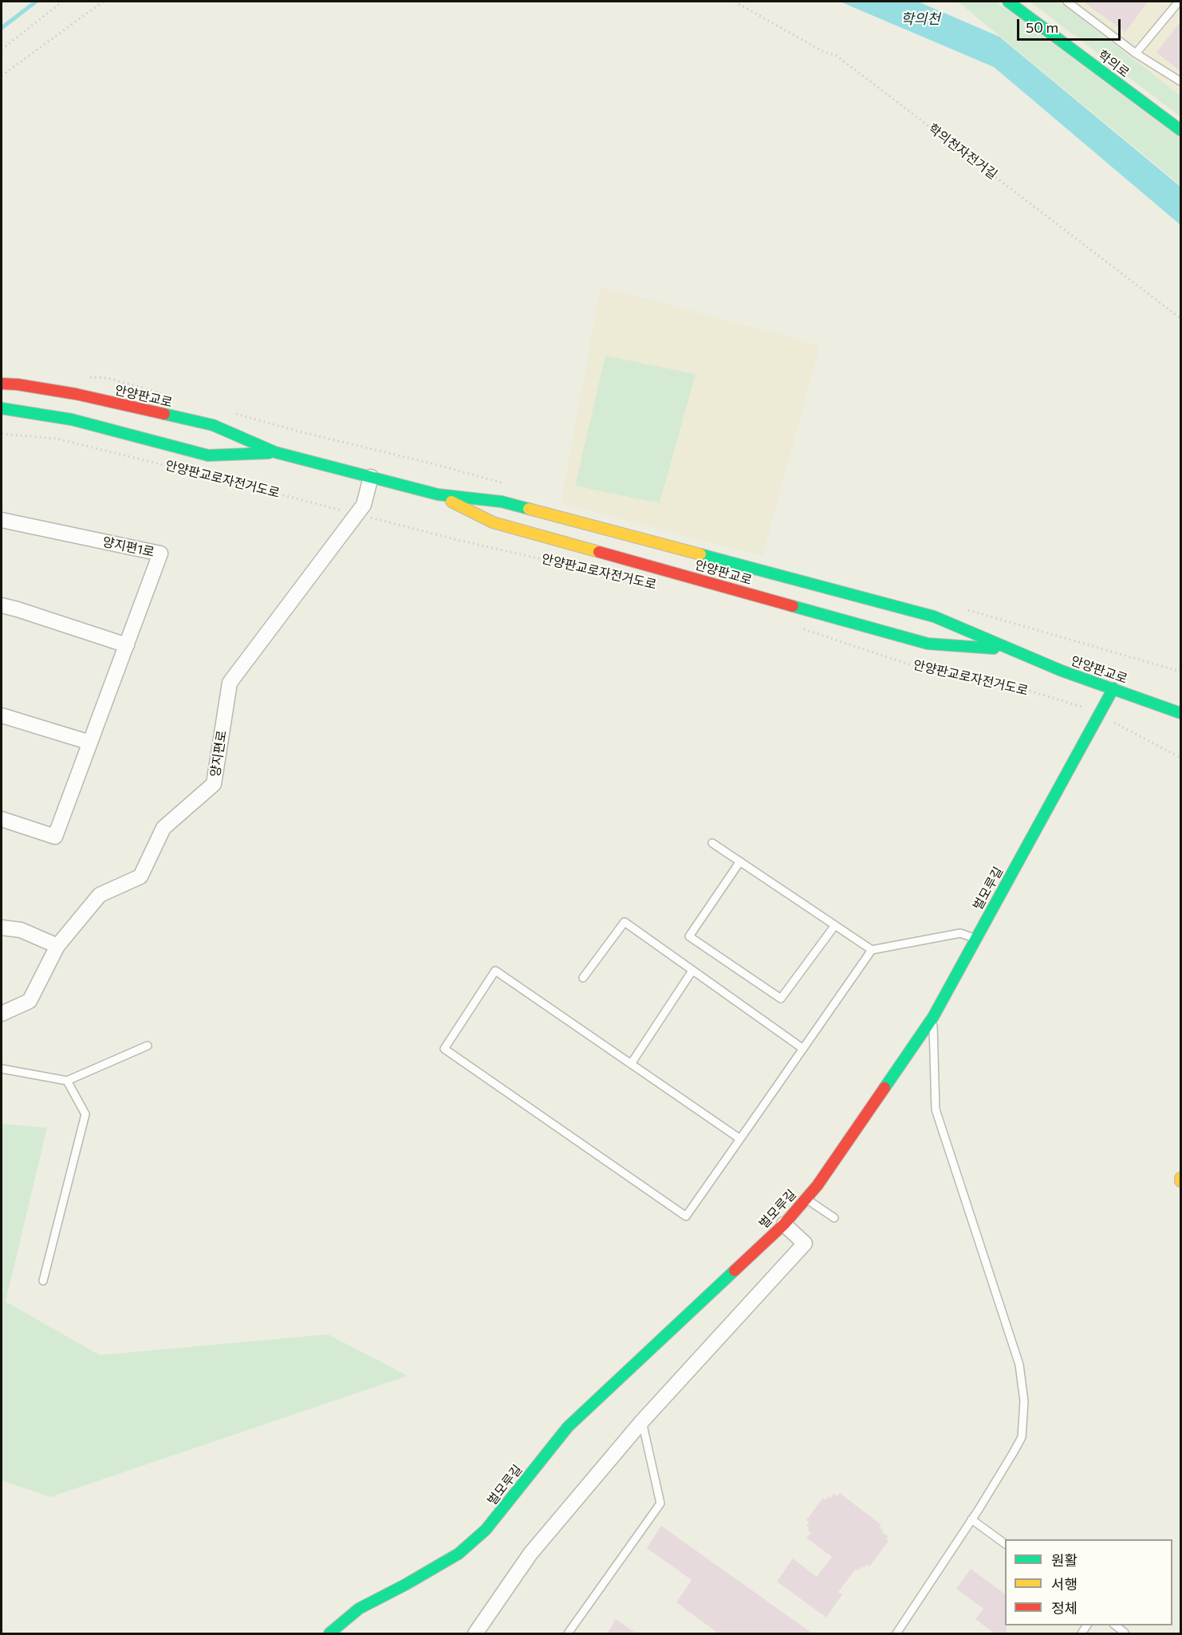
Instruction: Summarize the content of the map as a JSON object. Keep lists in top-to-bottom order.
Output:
{
  "streets": {
    "main road": ["학의로", "안양판교로", "벌모루길"],
    "street": ["양지편1로", "양지편로"],
    "path": ["학의천자전거길", "안양판교로자전거도로"]
  },
  "crossings": [
    ["안양판교로", "양지편로"],
    ["안양판교로", "벌모루길"],
    ["안양판교로자전거도로", "양지편로"],
    ["안양판교로자전거도로", "벌모루길"]
  ],
  "water": ["학의천"],
  "legend": ["원활", "서행", "정체"],
  "scale_bar": "50 m"
}
